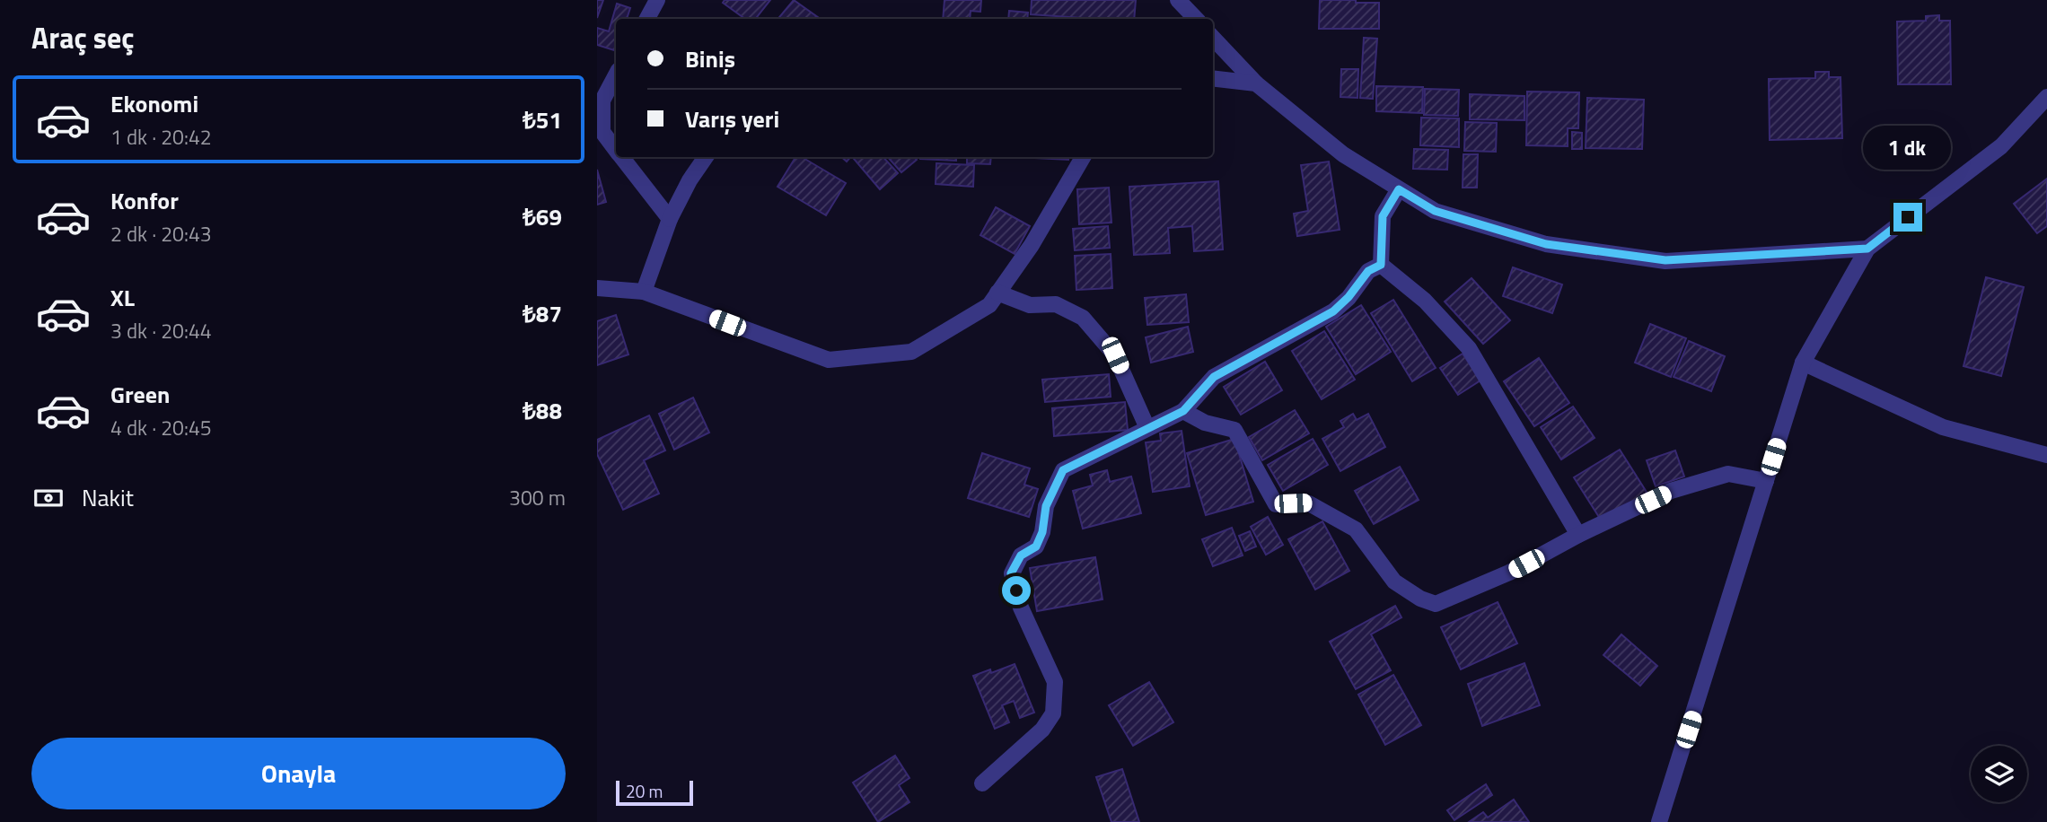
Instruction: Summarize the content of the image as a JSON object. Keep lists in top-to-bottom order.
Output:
{
  "scale_bar": "20 m",
  "page": {
    "heading": "Araç seç",
    "banner": ["Biniş", "Varış yeri"],
    "list": [
      {
        "name": "Ekonomi",
        "note": "1 dk · 20:42",
        "value": "₺51"
      },
      {
        "name": "Konfor",
        "note": "2 dk · 20:43",
        "value": "₺69"
      },
      {
        "name": "XL",
        "note": "3 dk · 20:44",
        "value": "₺87"
      },
      {
        "name": "Green",
        "note": "4 dk · 20:45",
        "value": "₺88"
      }
    ],
    "bubble": "1 dk",
    "pay": ["Nakit", "300 m"],
    "buttons": "Onayla",
    "scale": "20 m"
  }
}
